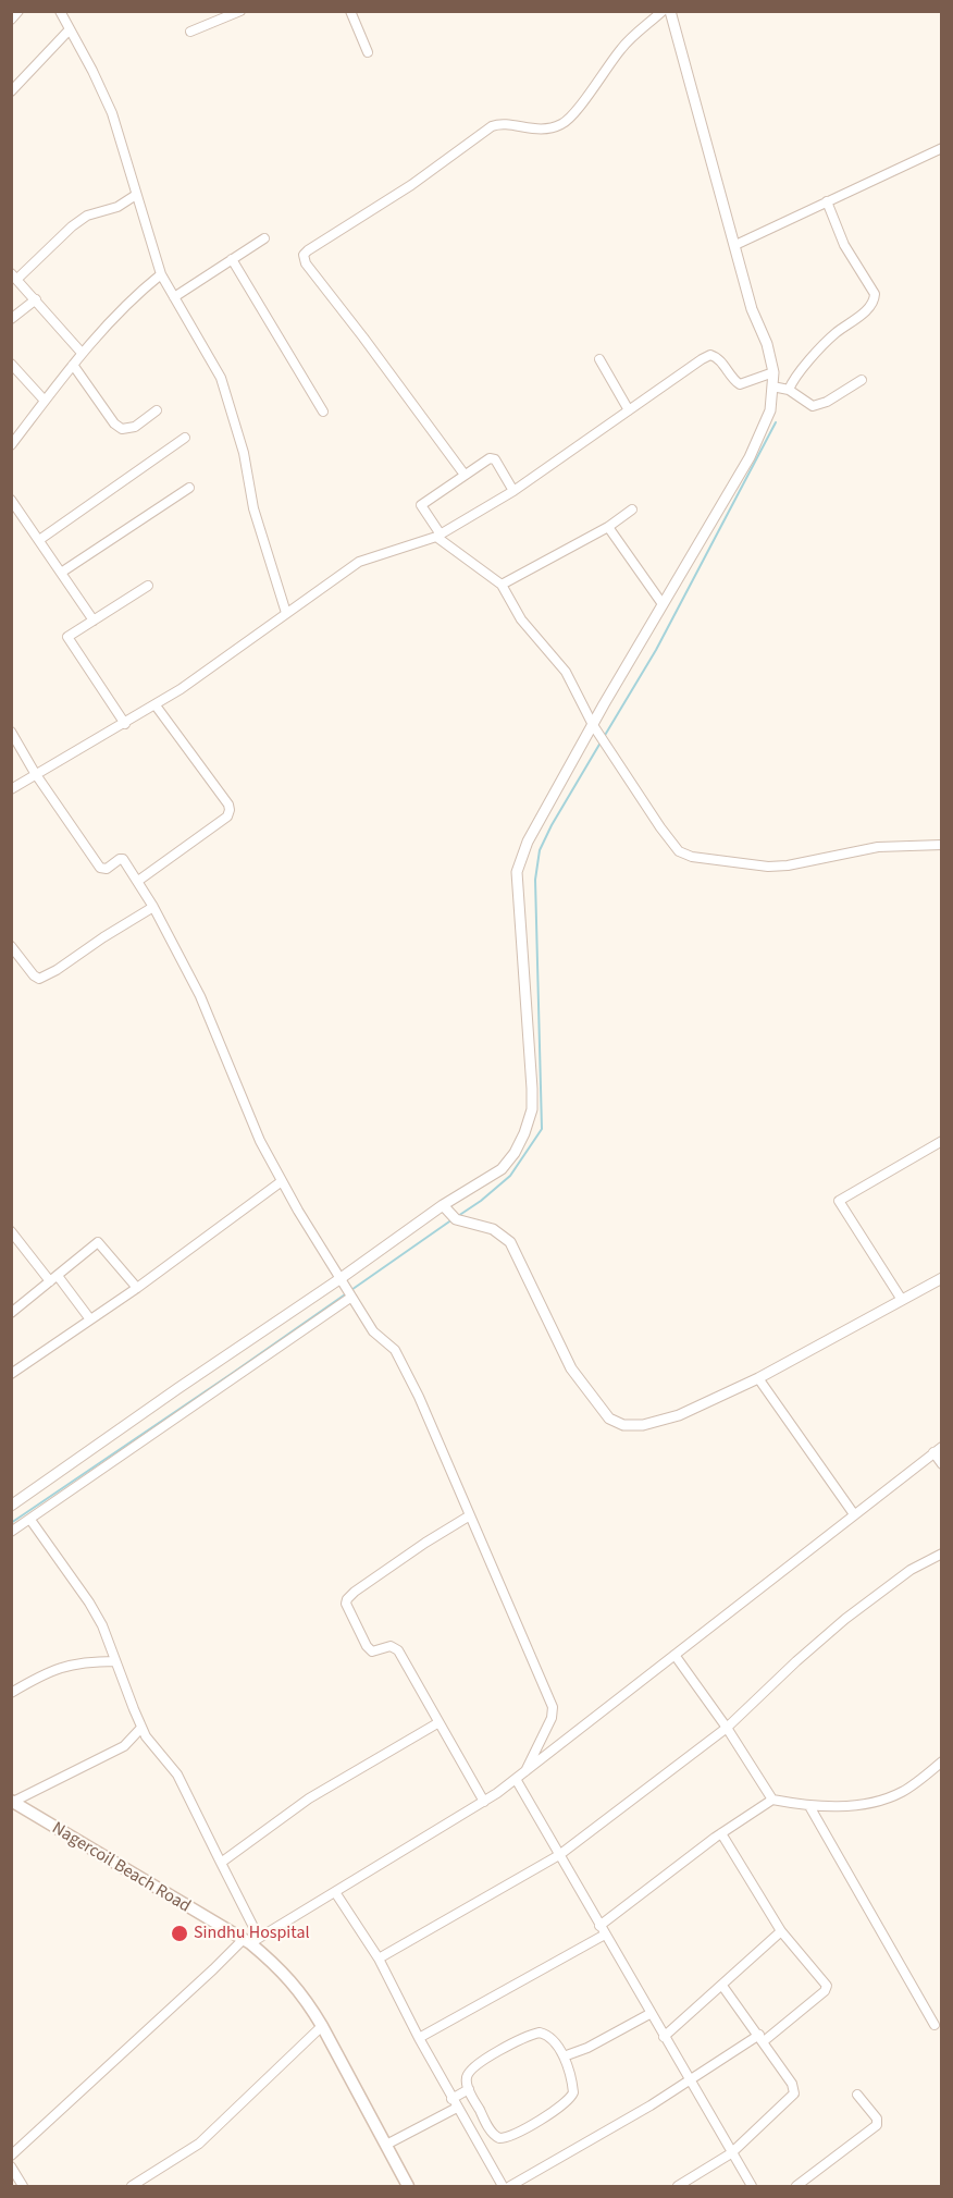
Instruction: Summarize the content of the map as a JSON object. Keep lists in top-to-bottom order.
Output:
{
  "streets": {
    "main road": ["Nagercoil Beach Road"]
  },
  "places": ["Sindhu Hospital"]
}
